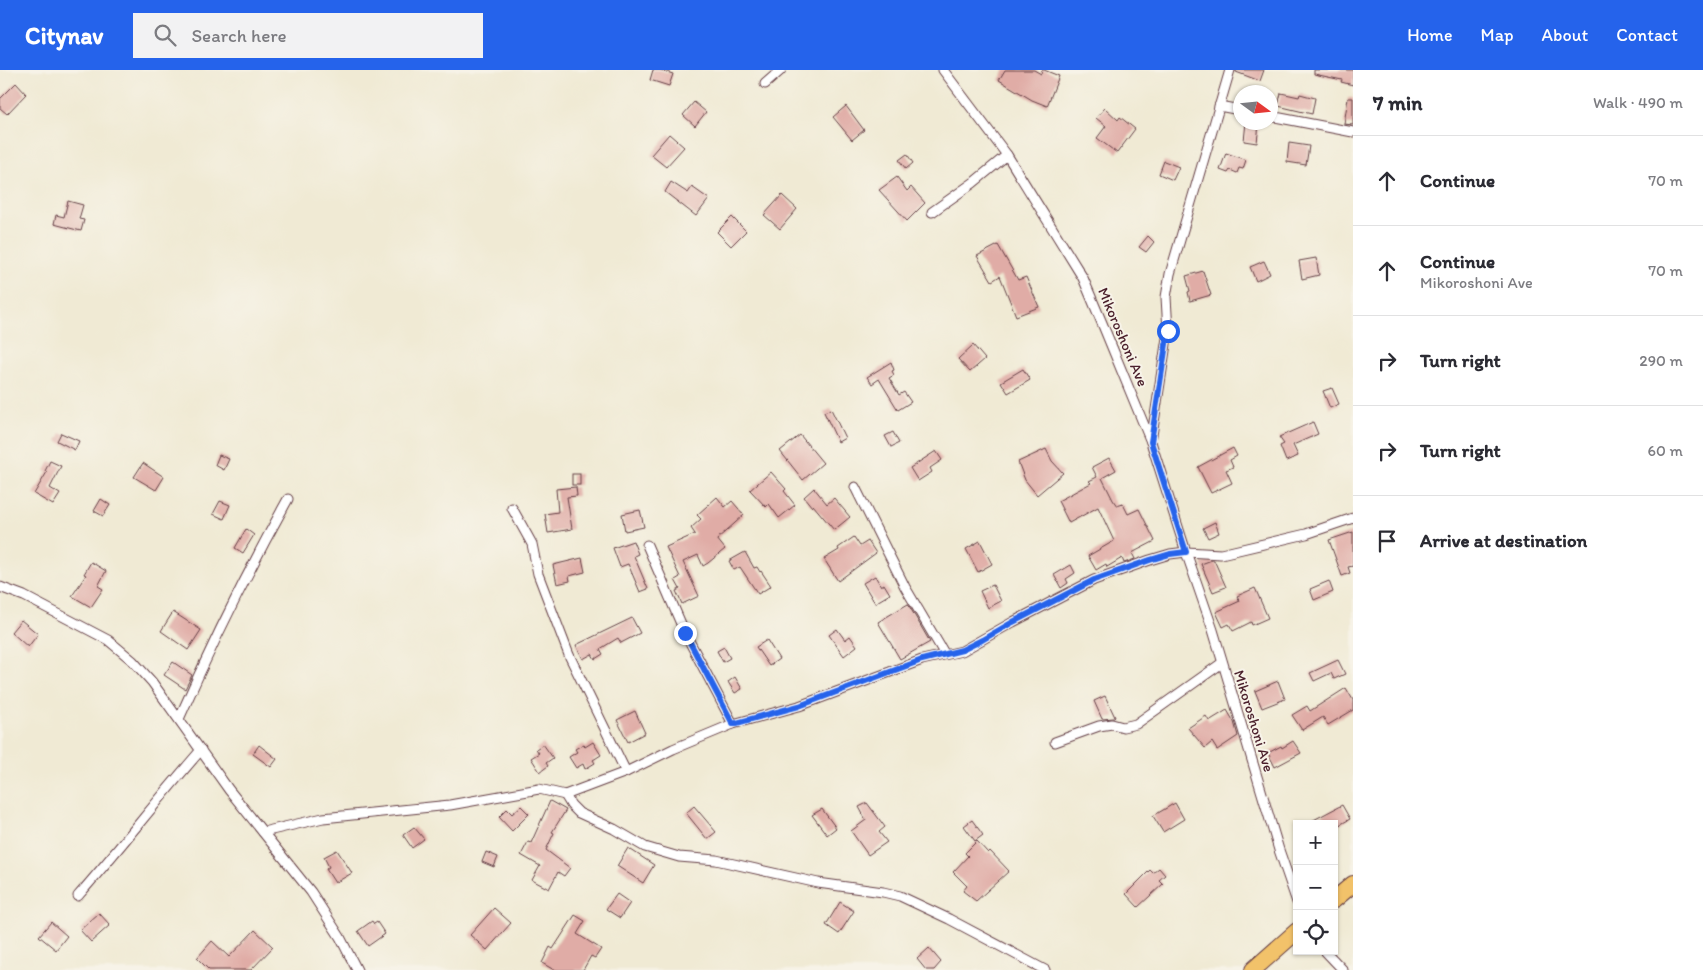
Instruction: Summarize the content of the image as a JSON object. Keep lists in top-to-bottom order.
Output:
{
  "streets": {
    "street": ["Mikoroshoni Ave"]
  },
  "north": "right",
  "page": {
    "header": "Citynav",
    "search": "Search here",
    "nav": [
      "Home",
      "Map",
      "About",
      "Contact"
    ],
    "heading": ["7 min", "Walk · 490 m"],
    "list": [
      ["Continue", "70 m"],
      ["Continue", "Mikoroshoni Ave", "70 m"],
      ["Turn right", "290 m"],
      ["Turn right", "60 m"],
      "Arrive at destination"
    ],
    "map_buttons": ["+", "−"]
  }
}
